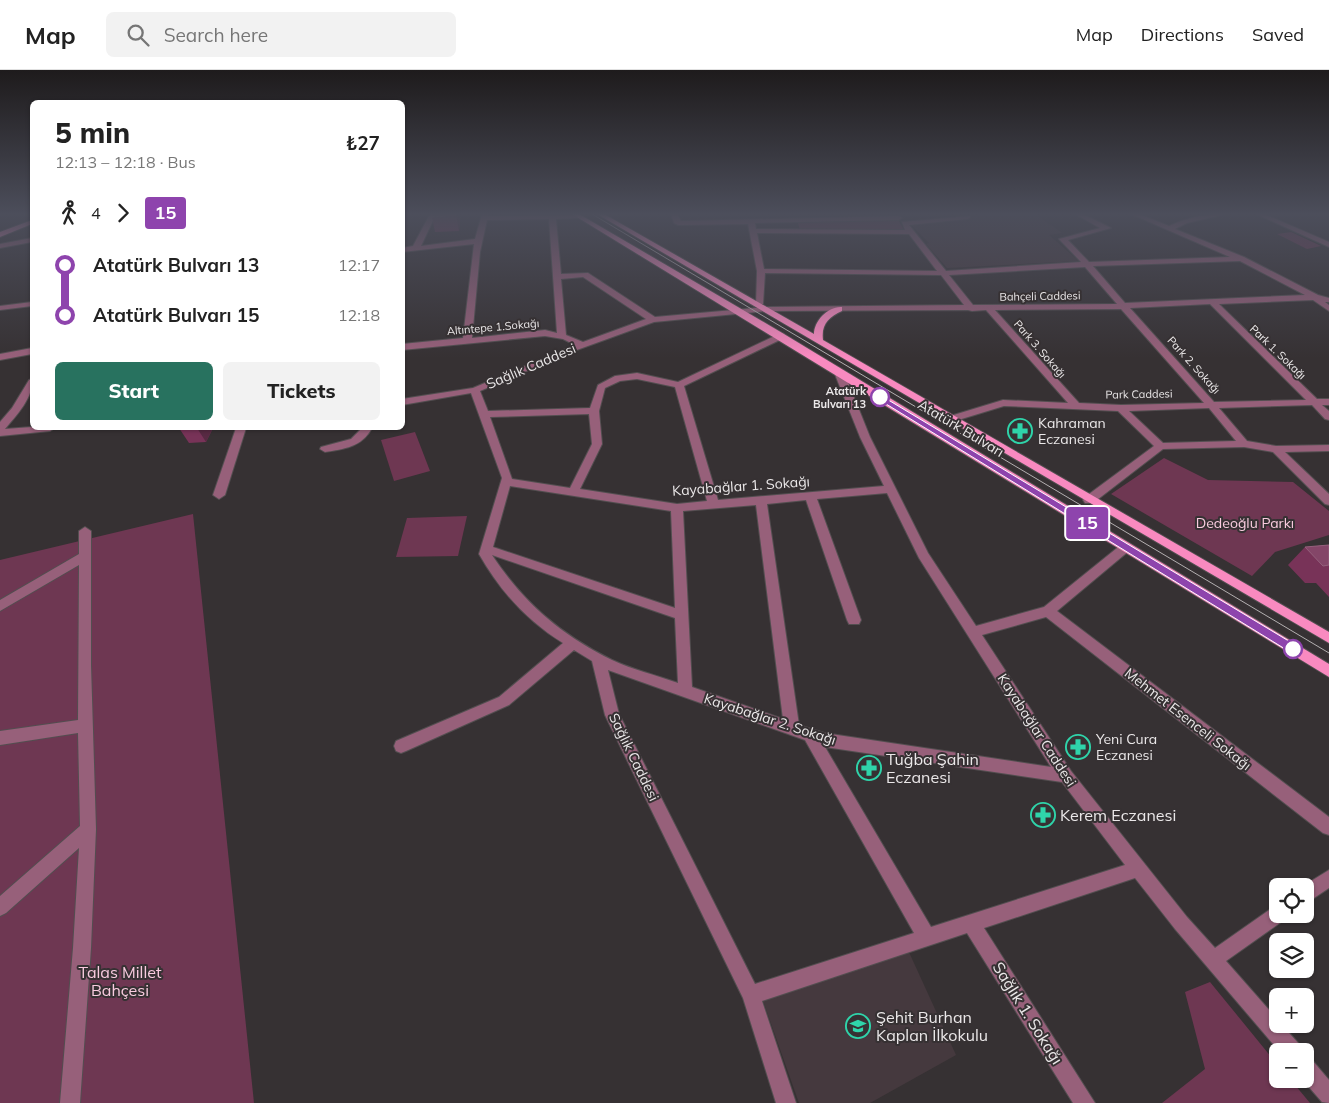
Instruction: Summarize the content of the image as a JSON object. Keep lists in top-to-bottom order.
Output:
{
  "streets": {
    "main road": ["Atatürk Bulvarı"],
    "street": [
      "Bahçeli Caddesi",
      "Altıntepe 1.Sokağı",
      "Park 3. Sokağı",
      "Park 1. Sokağı",
      "Park 2. Sokağı",
      "Sağlık Caddesi",
      "Park Caddesi",
      "Kayabağlar 1. Sokağı",
      "Kayabağlar 2. Sokağı",
      "Mehmet Esenceli Sokağı",
      "Kayabağlar Caddesi",
      "Sağlık 1. Sokağı"
    ]
  },
  "crossings": [
    ["Bahçeli Caddesi", "Park 3. Sokağı"],
    ["Bahçeli Caddesi", "Park 1. Sokağı"],
    ["Bahçeli Caddesi", "Park 2. Sokağı"],
    ["Bahçeli Caddesi", "Sağlık Caddesi"],
    ["Bahçeli Caddesi", "Atatürk Bulvarı"],
    ["Altıntepe 1.Sokağı", "Sağlık Caddesi"],
    ["Park 3. Sokağı", "Park Caddesi"],
    ["Park 1. Sokağı", "Park Caddesi"],
    ["Park 2. Sokağı", "Park Caddesi"],
    ["Sağlık Caddesi", "Atatürk Bulvarı"],
    ["Sağlık Caddesi", "Kayabağlar 1. Sokağı"],
    ["Sağlık Caddesi", "Kayabağlar 2. Sokağı"],
    ["Park Caddesi", "Atatürk Bulvarı"],
    ["Atatürk Bulvarı", "Kayabağlar Caddesi"],
    ["Kayabağlar 1. Sokağı", "Kayabağlar Caddesi"],
    ["Kayabağlar 2. Sokağı", "Kayabağlar Caddesi"]
  ],
  "parks": ["Dedeoğlu Parkı", "Talas Millet Bahçesi"],
  "places": {
    "other": ["Atatürk Bulvarı 13"],
    "pharmacy": [
      "Kahraman Eczanesi",
      "Yeni Cura Eczanesi",
      "Tuğba Şahin Eczanesi",
      "Kerem Eczanesi"
    ],
    "school or university": ["Şehit Burhan Kaplan İlkokulu"]
  },
  "lines": ["bus line 15"],
  "page": {
    "header": "Map",
    "search": "Search here",
    "nav": ["Map", "Directions", "Saved"],
    "on_map": "15",
    "heading": ["5 min", "12:13 – 12:18 · Bus", "₺27"],
    "legs": ["4", "15"],
    "list": [
      {
        "name": "Atatürk Bulvarı 13",
        "value": "12:17"
      },
      {
        "name": "Atatürk Bulvarı 15",
        "value": "12:18"
      }
    ],
    "buttons": ["Start", "Tickets"],
    "map_buttons": ["+", "−"]
  }
}
